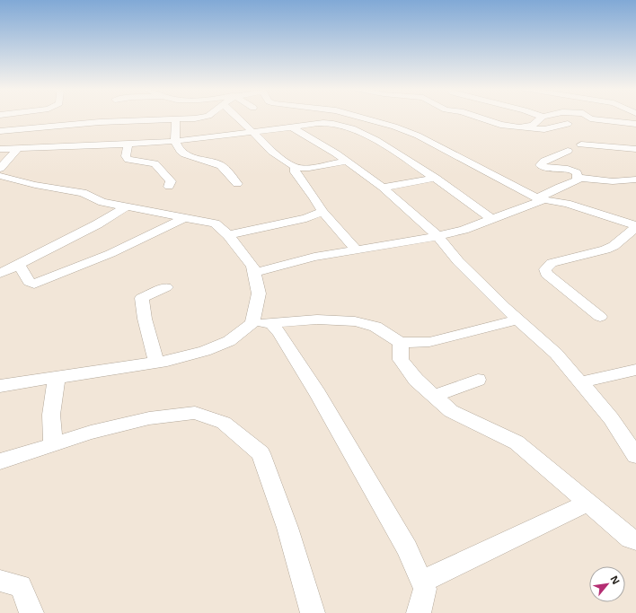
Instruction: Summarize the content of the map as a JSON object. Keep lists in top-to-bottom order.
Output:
{
  "north": "top right"
}
